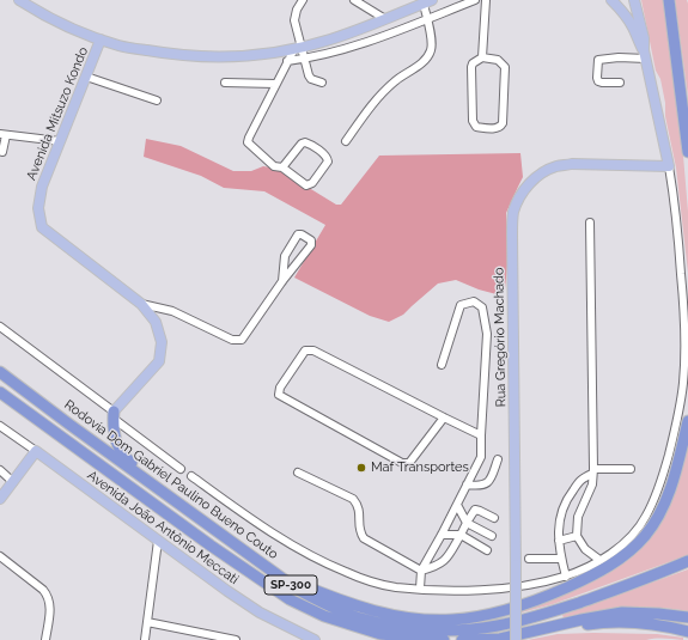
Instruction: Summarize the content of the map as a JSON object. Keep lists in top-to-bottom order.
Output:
{
  "streets": {
    "highway": ["Rodovia Dom Gabriel Paulino Bueno Couto", "SP-300"],
    "main road": ["Avenida Mitsuzo Kondo", "Rua Gregório Machado", "Avenida João Antônio Meccati"]
  },
  "places": ["Maf Transportes"]
}
